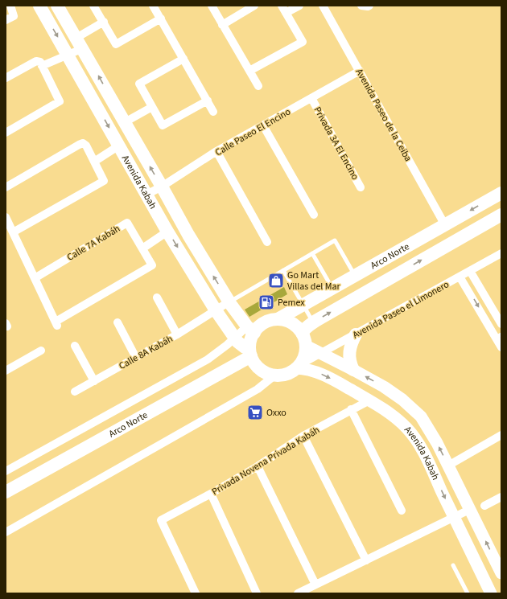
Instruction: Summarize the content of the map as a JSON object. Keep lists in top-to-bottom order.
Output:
{
  "streets": {
    "main road": ["Avenida Kabah", "Arco Norte"],
    "street": [
      "Avenida Paseo de la Ceiba",
      "Calle Paseo El Encino",
      "Privada 3A El Encino",
      "Calle 7A Kabáh",
      "Avenida Paseo el Limonero",
      "Calle 8A Kabáh",
      "Privada Novena Privada Kabáh"
    ]
  },
  "crossings": [
    ["Avenida Paseo de la Ceiba", "Calle Paseo El Encino"],
    ["Avenida Paseo de la Ceiba", "Arco Norte"],
    ["Calle Paseo El Encino", "Privada 3A El Encino"],
    ["Calle Paseo El Encino", "Avenida Kabah"],
    ["Avenida Kabah", "Arco Norte"],
    ["Avenida Kabah", "Avenida Paseo el Limonero"],
    ["Avenida Kabah", "Calle 8A Kabáh"],
    ["Avenida Kabah", "Privada Novena Privada Kabáh"],
    ["Arco Norte", "Avenida Paseo el Limonero"]
  ],
  "places": {
    "shop": ["Go Mart Villas del Mar"],
    "fuel station": ["Pemex"],
    "supermarket": ["Oxxo"]
  }
}
